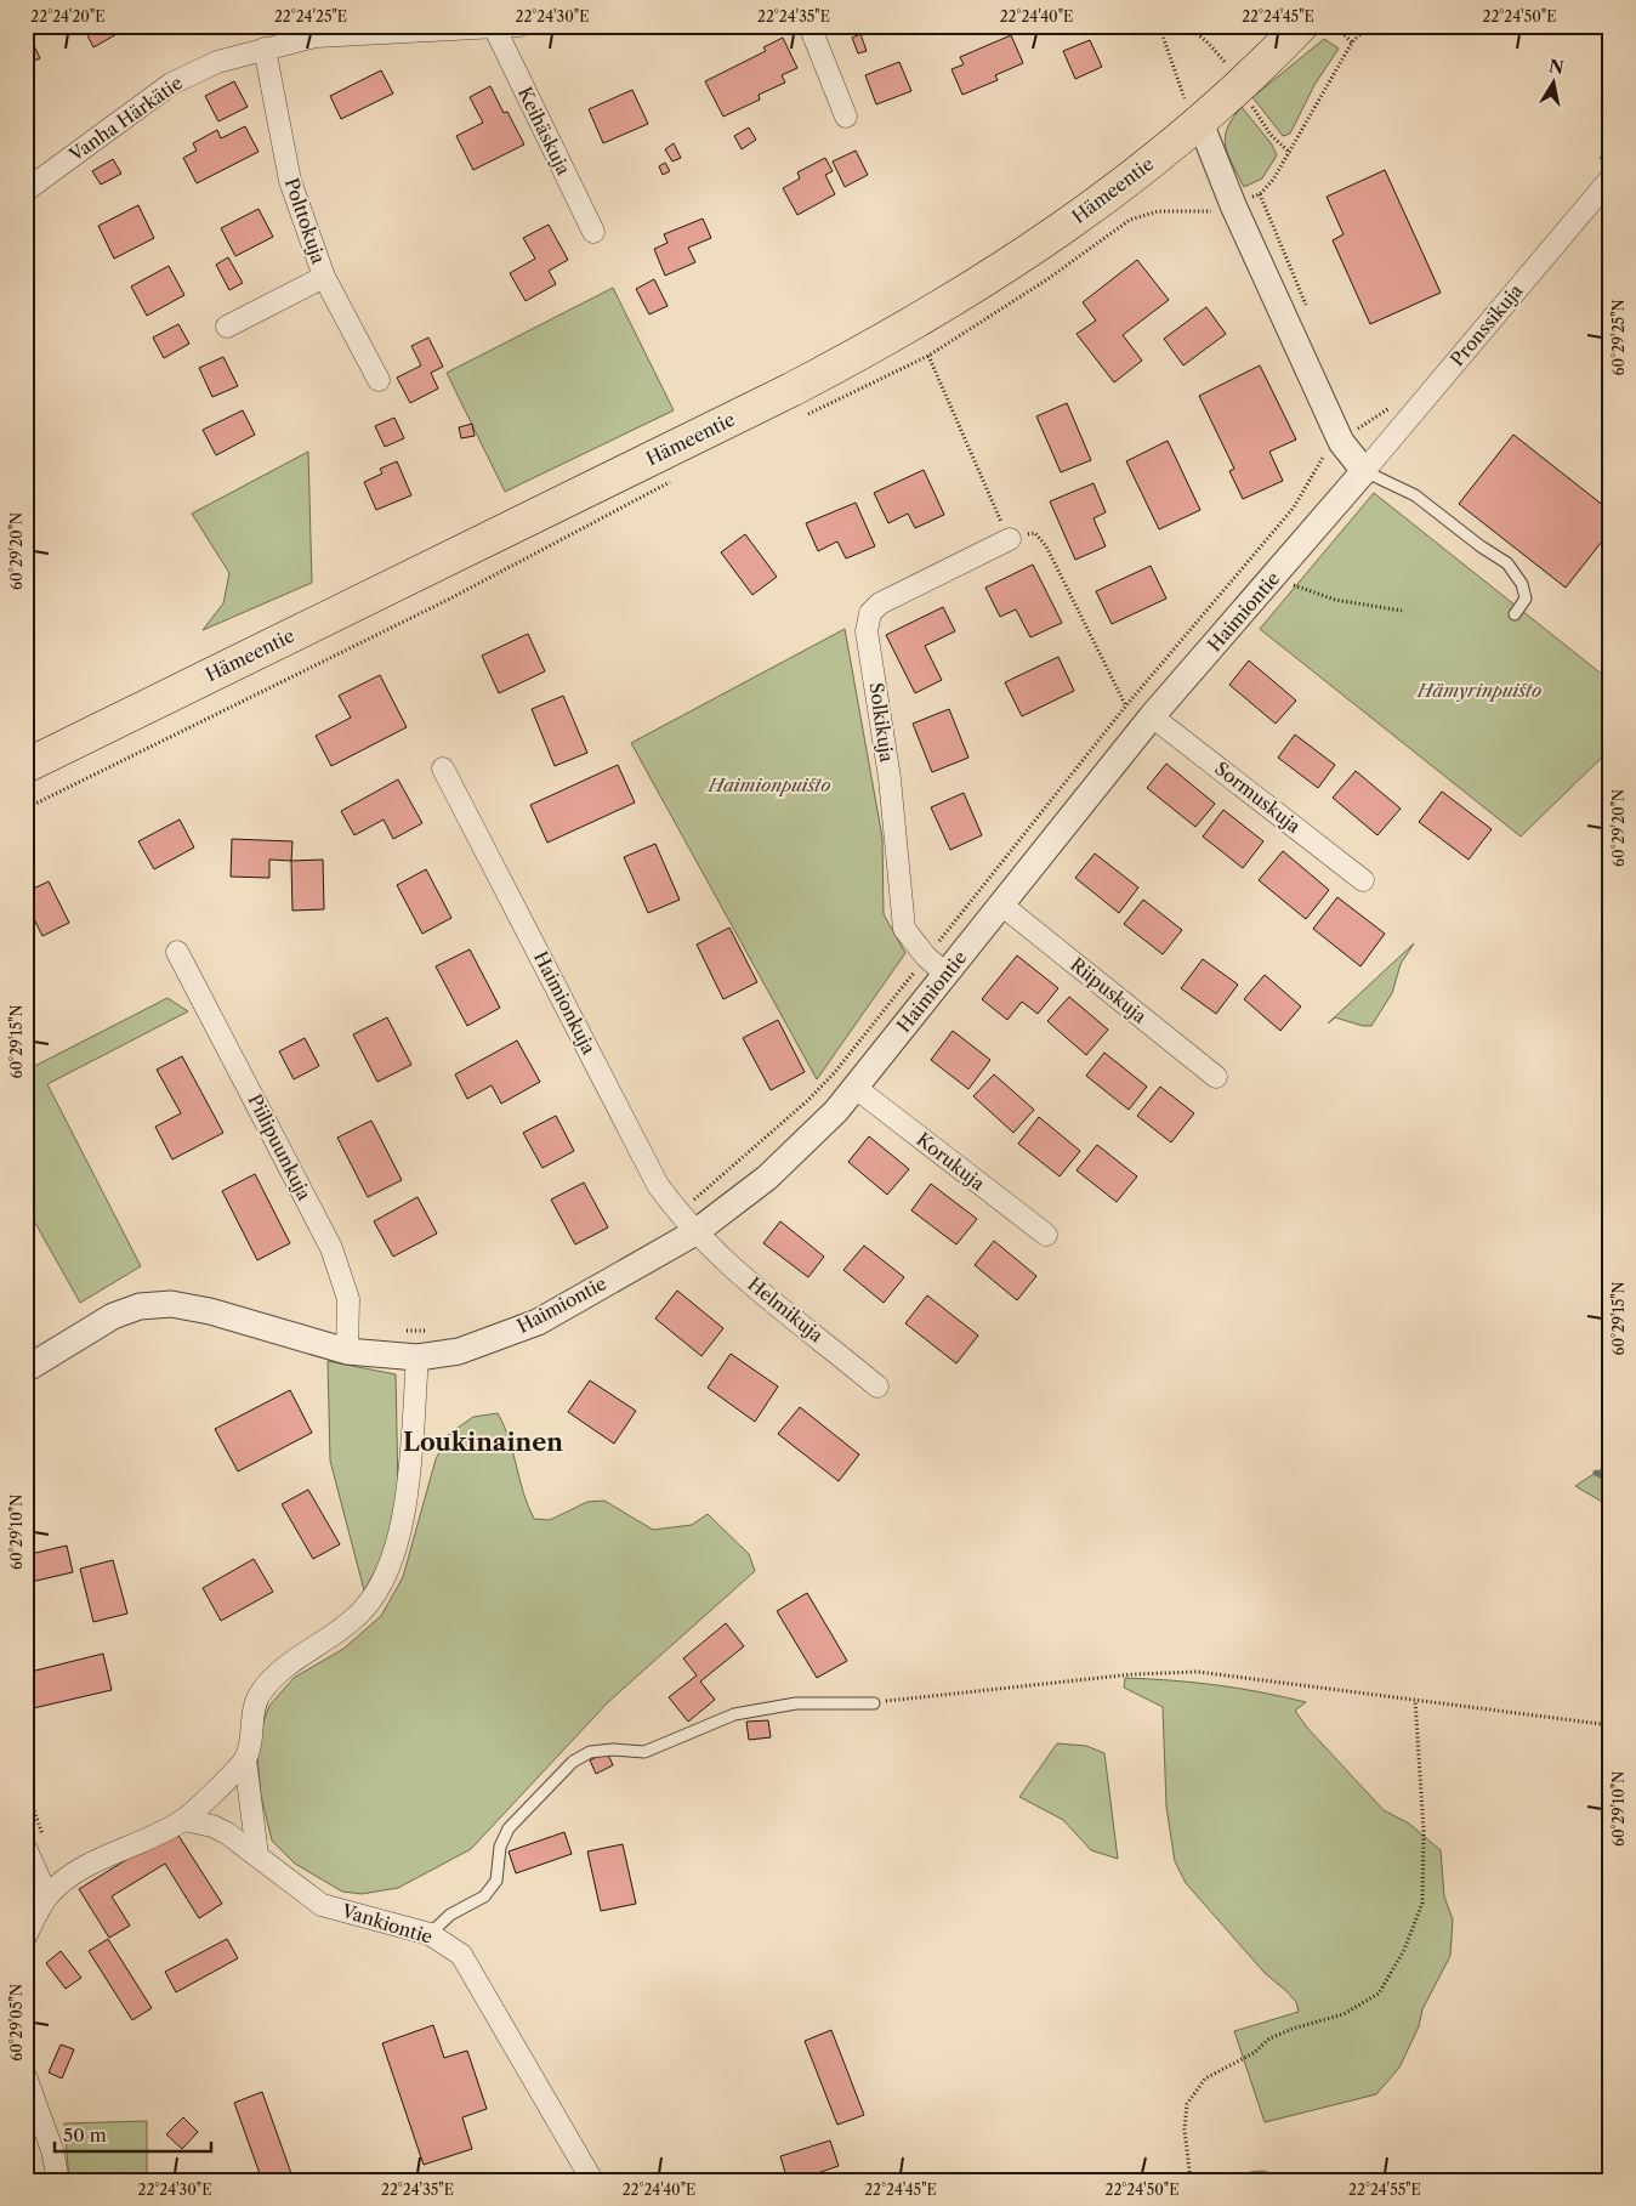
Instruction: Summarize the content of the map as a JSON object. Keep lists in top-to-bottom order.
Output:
{
  "streets": {
    "highway": ["Hämeentie"],
    "street": [
      "Vanha Härkätie",
      "Keihäskuja",
      "Polttokuja",
      "Pronssikuja",
      "Haimiontie",
      "Solkikuja",
      "Sormuskuja",
      "Riipuskuja",
      "Haimionkuja",
      "Piilipuunkuja",
      "Korukuja",
      "Helmikuja",
      "Vankiontie"
    ]
  },
  "crossings": [
    ["Vanha Härkätie", "Keihäskuja"],
    ["Vanha Härkätie", "Polttokuja"],
    ["Pronssikuja", "Haimiontie"],
    ["Haimiontie", "Solkikuja"],
    ["Haimiontie", "Sormuskuja"],
    ["Haimiontie", "Riipuskuja"],
    ["Haimiontie", "Haimionkuja"],
    ["Haimiontie", "Piilipuunkuja"],
    ["Haimiontie", "Korukuja"],
    ["Haimiontie", "Helmikuja"],
    ["Haimionkuja", "Helmikuja"]
  ],
  "districts": ["Loukinainen"],
  "parks": ["Hämyrinpuisto", "Haimionpuisto"],
  "scale_bar": "50 m",
  "north": "top",
  "coordinates": [
    "22°24'20\"E",
    "22°24'25\"E",
    "22°24'30\"E",
    "22°24'35\"E",
    "22°24'40\"E",
    "22°24'45\"E",
    "22°24'50\"E",
    "60°29'25\"N",
    "60°29'20\"N",
    "60°29'15\"N",
    "60°29'10\"N",
    "60°29'05\"N",
    "22°24'55\"E"
  ]
}
